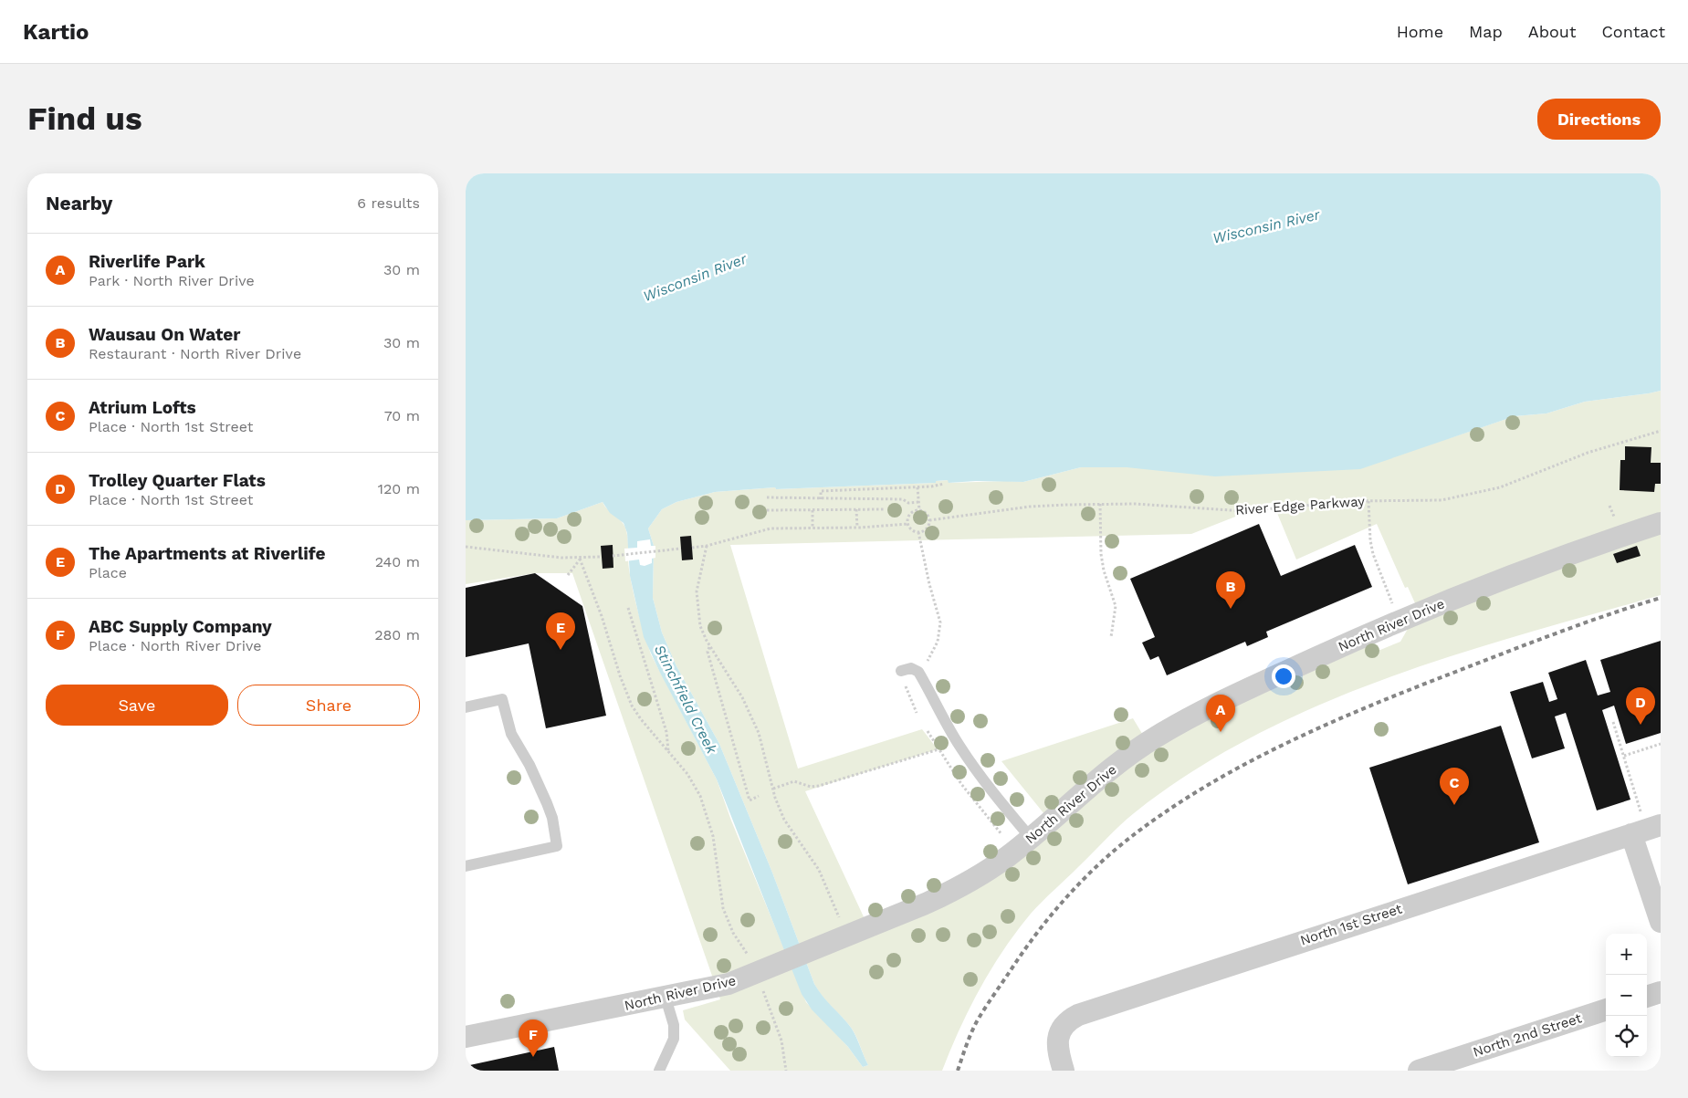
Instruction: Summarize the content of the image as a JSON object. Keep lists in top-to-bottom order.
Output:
{
  "streets": {
    "street": ["North River Drive", "North 1st Street", "North 2nd Street"],
    "path": ["River Edge Parkway"]
  },
  "water": ["Wisconsin River", "Stinchfield Creek"],
  "page": {
    "header": "Kartio",
    "nav": [
      "Home",
      "Map",
      "About",
      "Contact"
    ],
    "buttons": [
      "Directions",
      ["Save", "Share"]
    ],
    "title": "Find us",
    "heading": ["Nearby", "6 results"],
    "list": [
      {
        "mark": "A",
        "name": "Riverlife Park",
        "note": "Park · North River Drive",
        "value": "30 m"
      },
      {
        "mark": "B",
        "name": "Wausau On Water",
        "note": "Restaurant · North River Drive",
        "value": "30 m"
      },
      {
        "mark": "C",
        "name": "Atrium Lofts",
        "note": "Place · North 1st Street",
        "value": "70 m"
      },
      {
        "mark": "D",
        "name": "Trolley Quarter Flats",
        "note": "Place · North 1st Street",
        "value": "120 m"
      },
      {
        "mark": "E",
        "name": "The Apartments at Riverlife",
        "note": "Place",
        "value": "240 m"
      },
      {
        "mark": "F",
        "name": "ABC Supply Company",
        "note": "Place · North River Drive",
        "value": "280 m"
      }
    ],
    "pins": [
      "B",
      "E",
      "D",
      "A",
      "C",
      "F"
    ],
    "map_buttons": ["+", "−"]
  }
}
